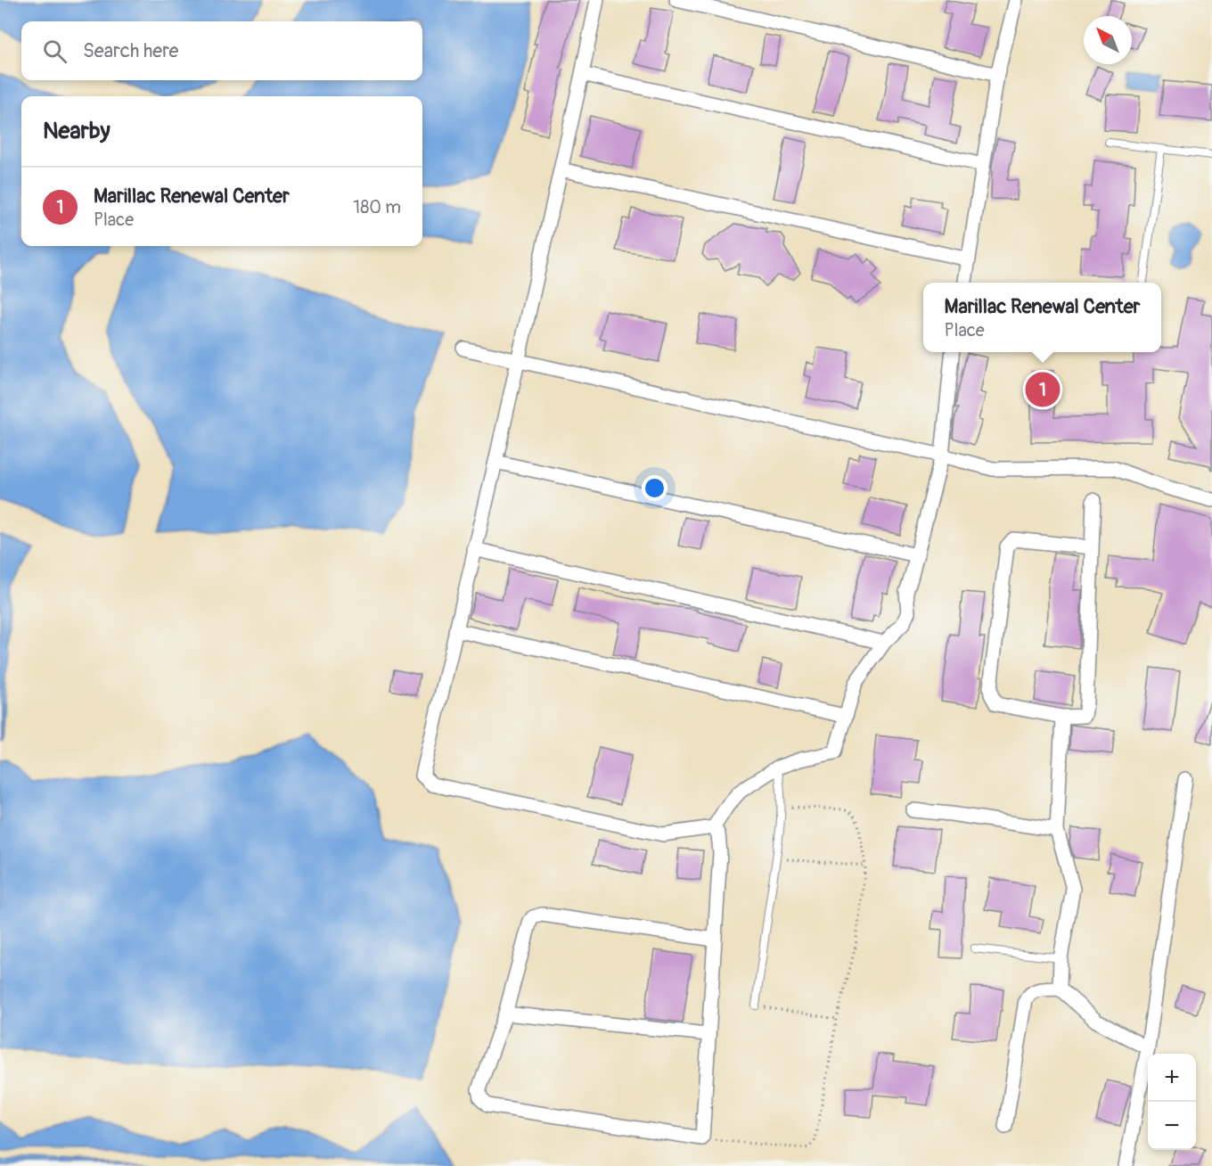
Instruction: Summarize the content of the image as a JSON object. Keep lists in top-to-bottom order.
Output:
{
  "north": "top left",
  "page": {
    "search": "Search here",
    "heading": "Nearby",
    "list": [
      {
        "mark": "1",
        "name": "Marillac Renewal Center",
        "note": "Place",
        "value": "180 m"
      }
    ],
    "popup": ["Marillac Renewal Center", "Place"],
    "pins": "1",
    "map_buttons": ["+", "−"]
  }
}
